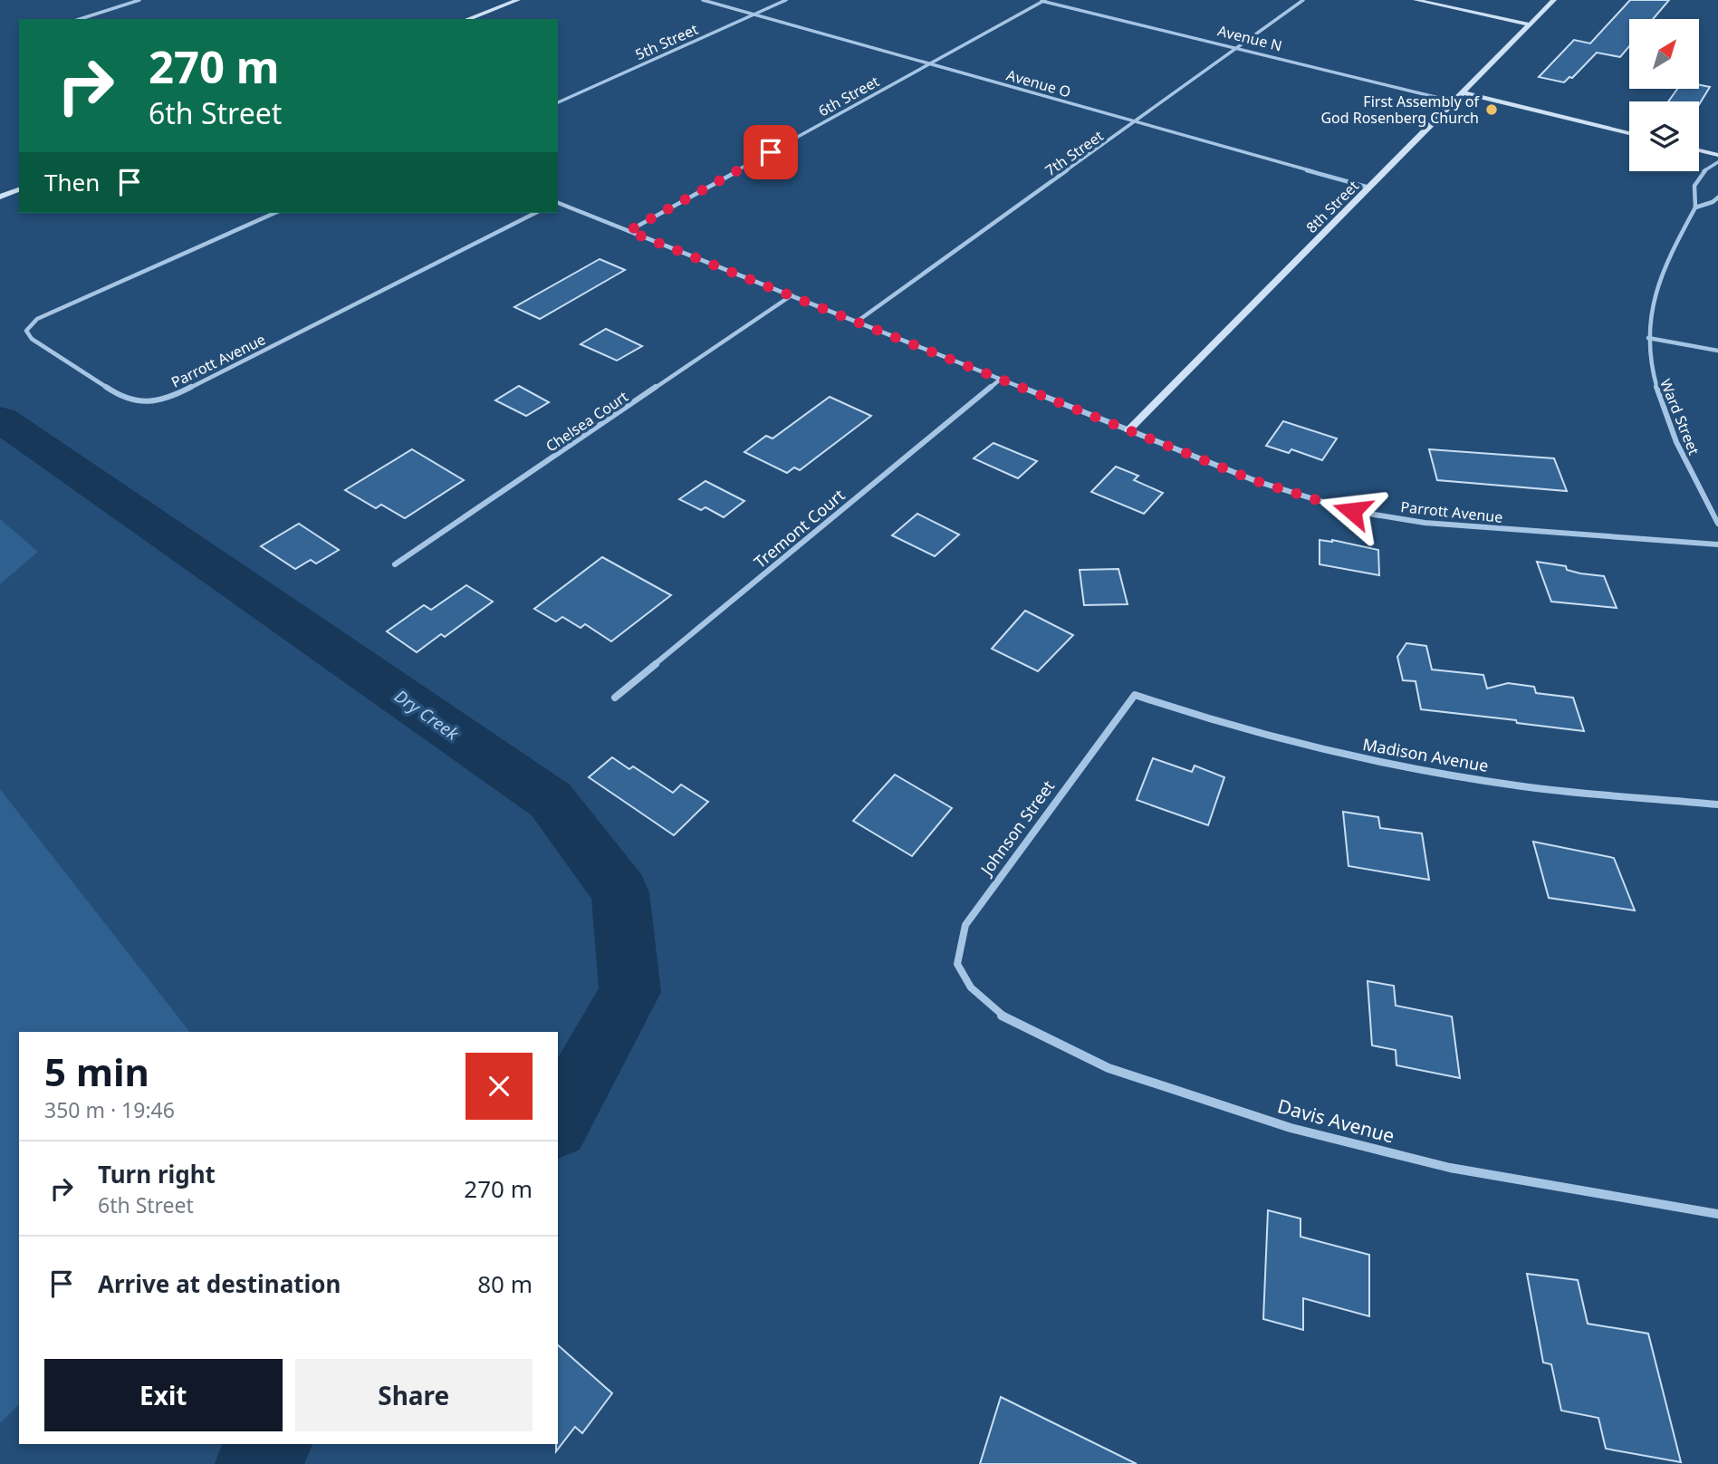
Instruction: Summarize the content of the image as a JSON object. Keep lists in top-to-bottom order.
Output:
{
  "streets": {
    "street": [
      "Avenue N",
      "5th Street",
      "Avenue O",
      "6th Street",
      "7th Street",
      "8th Street",
      "Parrott Avenue",
      "Ward Street",
      "Chelsea Court",
      "Tremont Court",
      "Madison Avenue",
      "Johnson Street",
      "Davis Avenue"
    ]
  },
  "crossings": [
    ["Avenue N", "6th Street"],
    ["Avenue N", "7th Street"],
    ["Avenue N", "8th Street"],
    ["5th Street", "Avenue O"],
    ["Avenue O", "6th Street"],
    ["Avenue O", "7th Street"],
    ["Avenue O", "8th Street"],
    ["6th Street", "Parrott Avenue"],
    ["7th Street", "Parrott Avenue"],
    ["8th Street", "Parrott Avenue"],
    ["Parrott Avenue", "Chelsea Court"],
    ["Parrott Avenue", "Tremont Court"],
    ["Madison Avenue", "Johnson Street"],
    ["Johnson Street", "Davis Avenue"]
  ],
  "water": ["Dry Creek"],
  "places": ["First Assembly of God Rosenberg Church"],
  "north": "top right",
  "page": {
    "turn": ["270 m", "6th Street"],
    "then": "Then",
    "heading": ["5 min", "350 m · 19:46"],
    "list": [
      {
        "name": "Turn right",
        "note": "6th Street",
        "value": "270 m"
      },
      {
        "name": "Arrive at destination",
        "value": "80 m"
      }
    ],
    "buttons": ["Exit", "Share"]
  }
}
